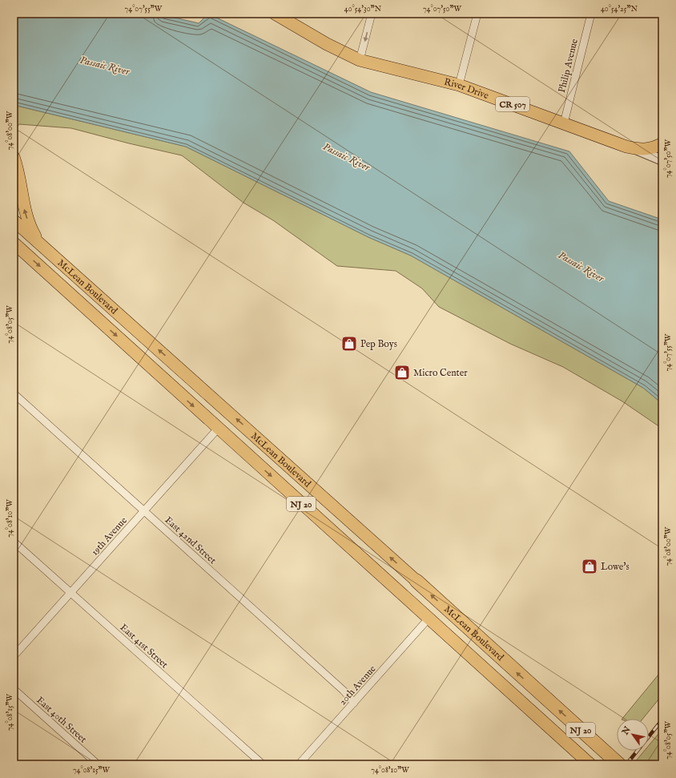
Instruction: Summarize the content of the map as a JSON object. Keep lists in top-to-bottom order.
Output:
{
  "streets": {
    "highway": ["McLean Boulevard", "NJ 20"],
    "main road": ["River Drive", "CR 507"],
    "street": [
      "Philip Avenue",
      "19th Avenue",
      "East 42nd Street",
      "East 41st Street",
      "20th Avenue",
      "East 40th Street"
    ]
  },
  "crossings": [
    ["Philip Avenue", "River Drive"],
    ["McLean Boulevard", "19th Avenue"],
    ["McLean Boulevard", "20th Avenue"],
    ["19th Avenue", "East 42nd Street"],
    ["19th Avenue", "East 41st Street"],
    ["East 42nd Street", "20th Avenue"]
  ],
  "water": ["Passaic River"],
  "places": {
    "shop": ["Pep Boys", "Micro Center", "Lowe's"]
  },
  "north": "top left",
  "coordinates": [
    "74°07'55\"W",
    "40°54'30\"N",
    "74°07'50\"W",
    "40°54'25\"N",
    "74°08'00\"W",
    "74°08'05\"W",
    "74°08'10\"W",
    "74°08'15\"W"
  ]
}
